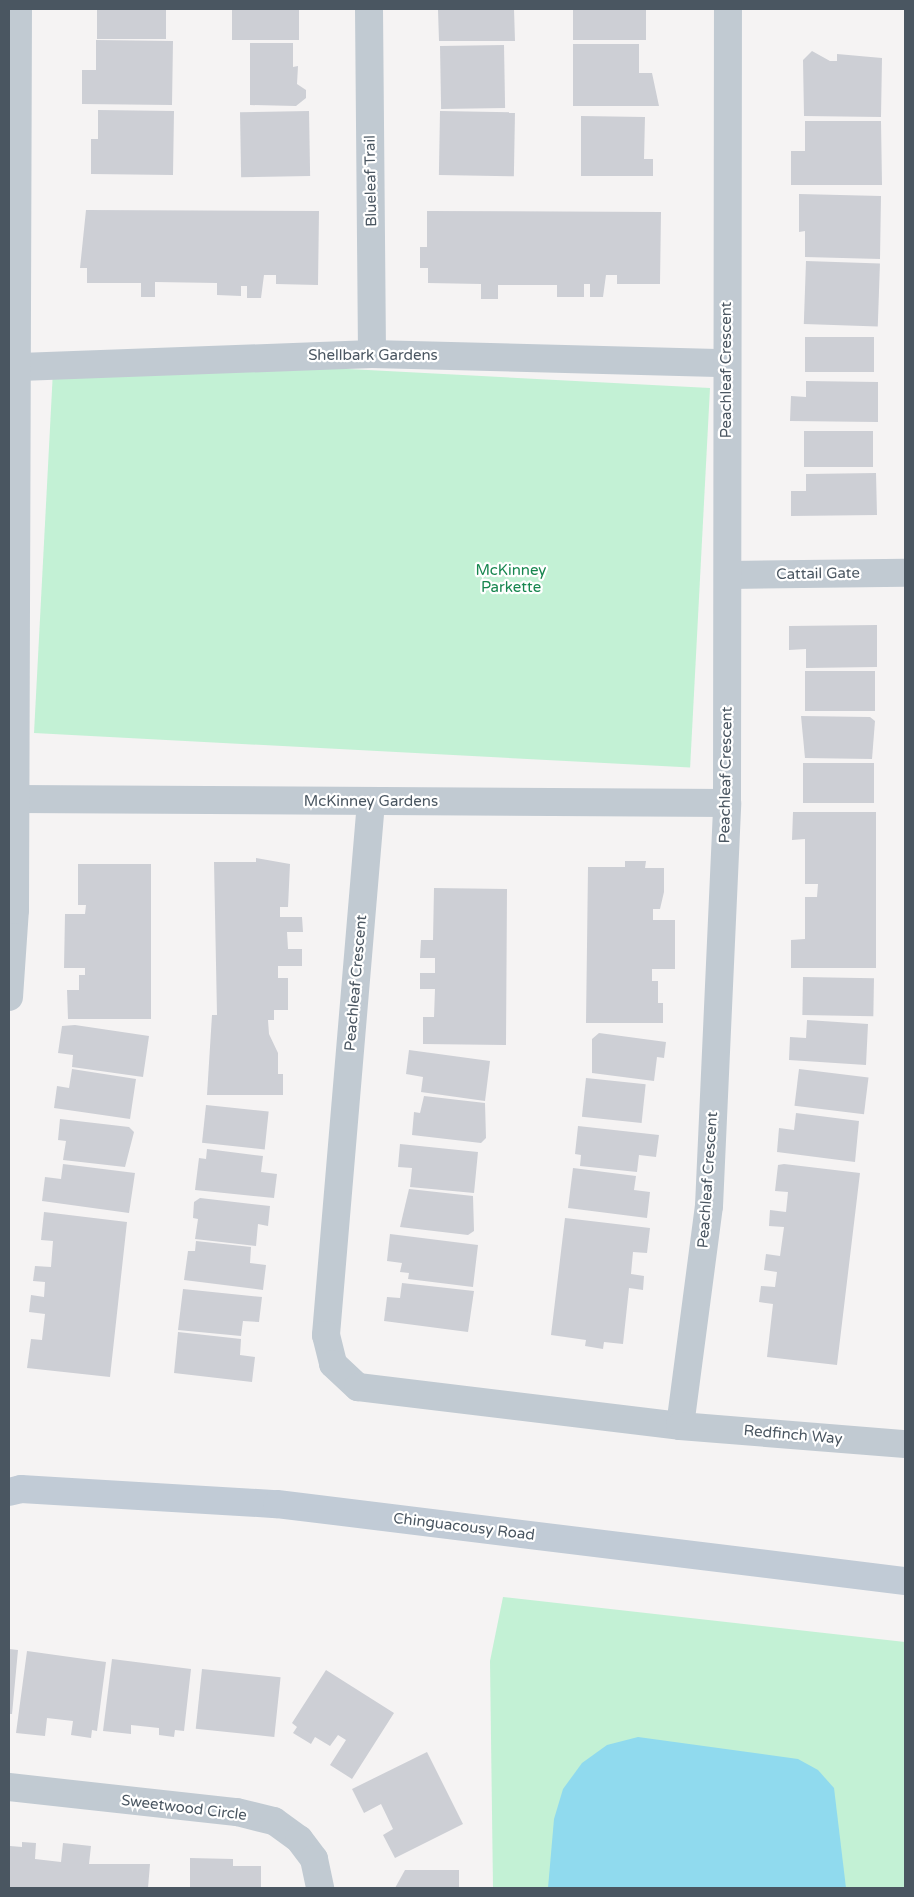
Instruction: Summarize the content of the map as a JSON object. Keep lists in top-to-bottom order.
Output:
{
  "streets": {
    "main road": ["Chinguacousy Road"],
    "street": [
      "Blueleaf Trail",
      "Shellbark Gardens",
      "Peachleaf Crescent",
      "Cattail Gate",
      "McKinney Gardens",
      "Redfinch Way",
      "Sweetwood Circle"
    ]
  },
  "crossings": [
    ["Blueleaf Trail", "Shellbark Gardens"],
    ["Shellbark Gardens", "Peachleaf Crescent"],
    ["Peachleaf Crescent", "Cattail Gate"],
    ["Peachleaf Crescent", "McKinney Gardens"],
    ["Peachleaf Crescent", "Redfinch Way"]
  ],
  "parks": ["McKinney Parkette"]
}
